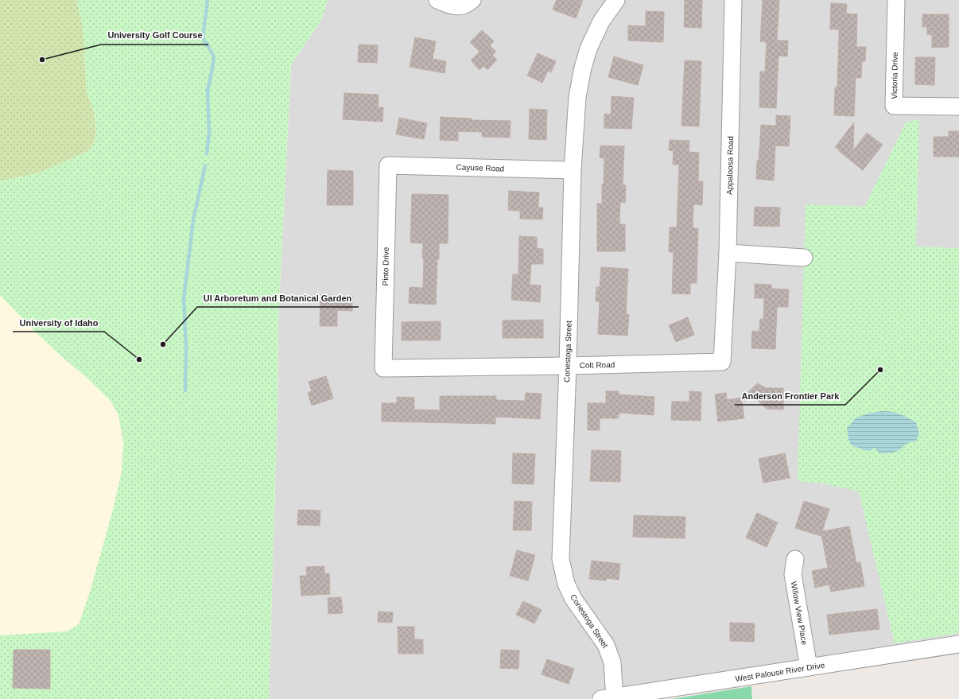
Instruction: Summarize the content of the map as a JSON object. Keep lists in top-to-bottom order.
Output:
{
  "streets": {
    "street": [
      "Victoria Drive",
      "Appaloosa Road",
      "Cayuse Road",
      "Pinto Drive",
      "Conestoga Street",
      "Colt Road",
      "Willow View Place",
      "West Palouse River Drive"
    ]
  },
  "crossings": [
    ["Appaloosa Road", "Colt Road"],
    ["Cayuse Road", "Pinto Drive"],
    ["Cayuse Road", "Conestoga Street"],
    ["Pinto Drive", "Colt Road"],
    ["Conestoga Street", "Colt Road"],
    ["Conestoga Street", "West Palouse River Drive"],
    ["Willow View Place", "West Palouse River Drive"]
  ],
  "places": [
    "University Golf Course",
    "UI Arboretum and Botanical Garden",
    "University of Idaho",
    "Anderson Frontier Park"
  ]
}
